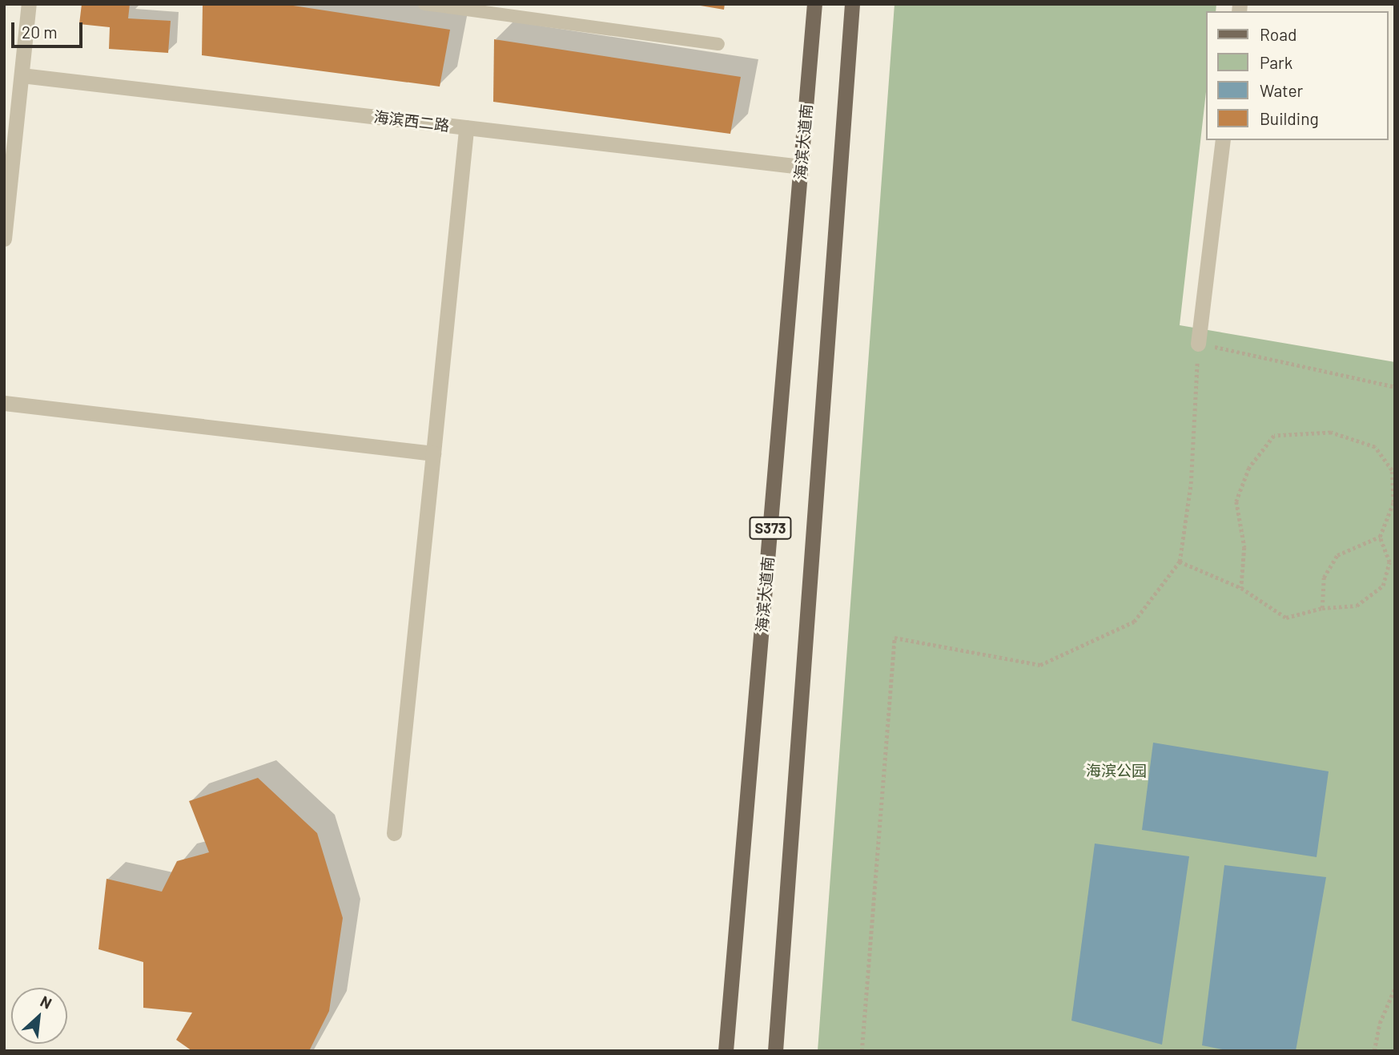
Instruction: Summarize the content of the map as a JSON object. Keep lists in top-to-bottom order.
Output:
{
  "streets": {
    "main road": ["海滨大道南", "S373"],
    "street": ["海滨西二路"]
  },
  "crossings": [
    ["海滨西二路", "海滨大道南"]
  ],
  "parks": ["海滨公园"],
  "legend": [
    "Road",
    "Park",
    "Water",
    "Building"
  ],
  "scale_bar": "20 m",
  "north": "top right"
}
